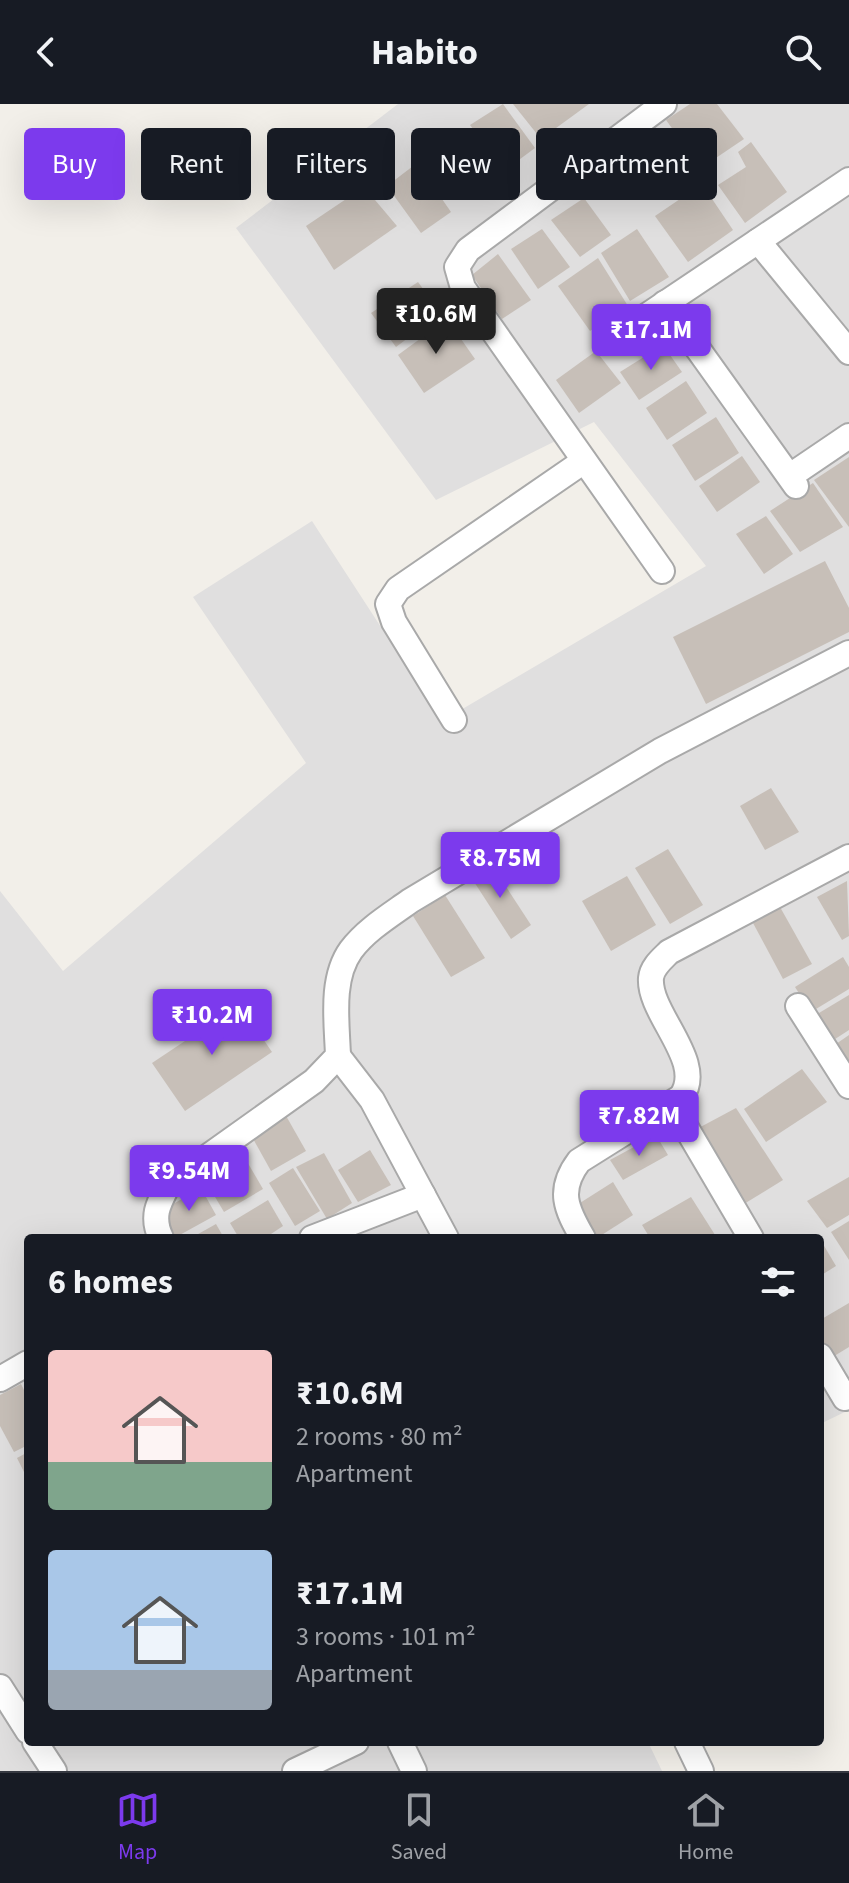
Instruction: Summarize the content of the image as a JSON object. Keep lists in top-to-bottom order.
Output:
{
  "page": {
    "header": "Habito",
    "chip": [
      "Buy",
      "Rent",
      "Filters",
      "New",
      "Apartment"
    ],
    "price": [
      "₹10.6M",
      "₹17.1M",
      "₹8.75M",
      "₹10.2M",
      "₹7.82M",
      "₹9.54M"
    ],
    "heading": "6 homes",
    "list": [
      {
        "name": "₹10.6M",
        "note": "2 rooms · 80 m² · Apartment"
      },
      {
        "name": "₹17.1M",
        "note": "3 rooms · 101 m² · Apartment"
      }
    ],
    "tabs": ["Map", "Saved", "Home"]
  }
}
